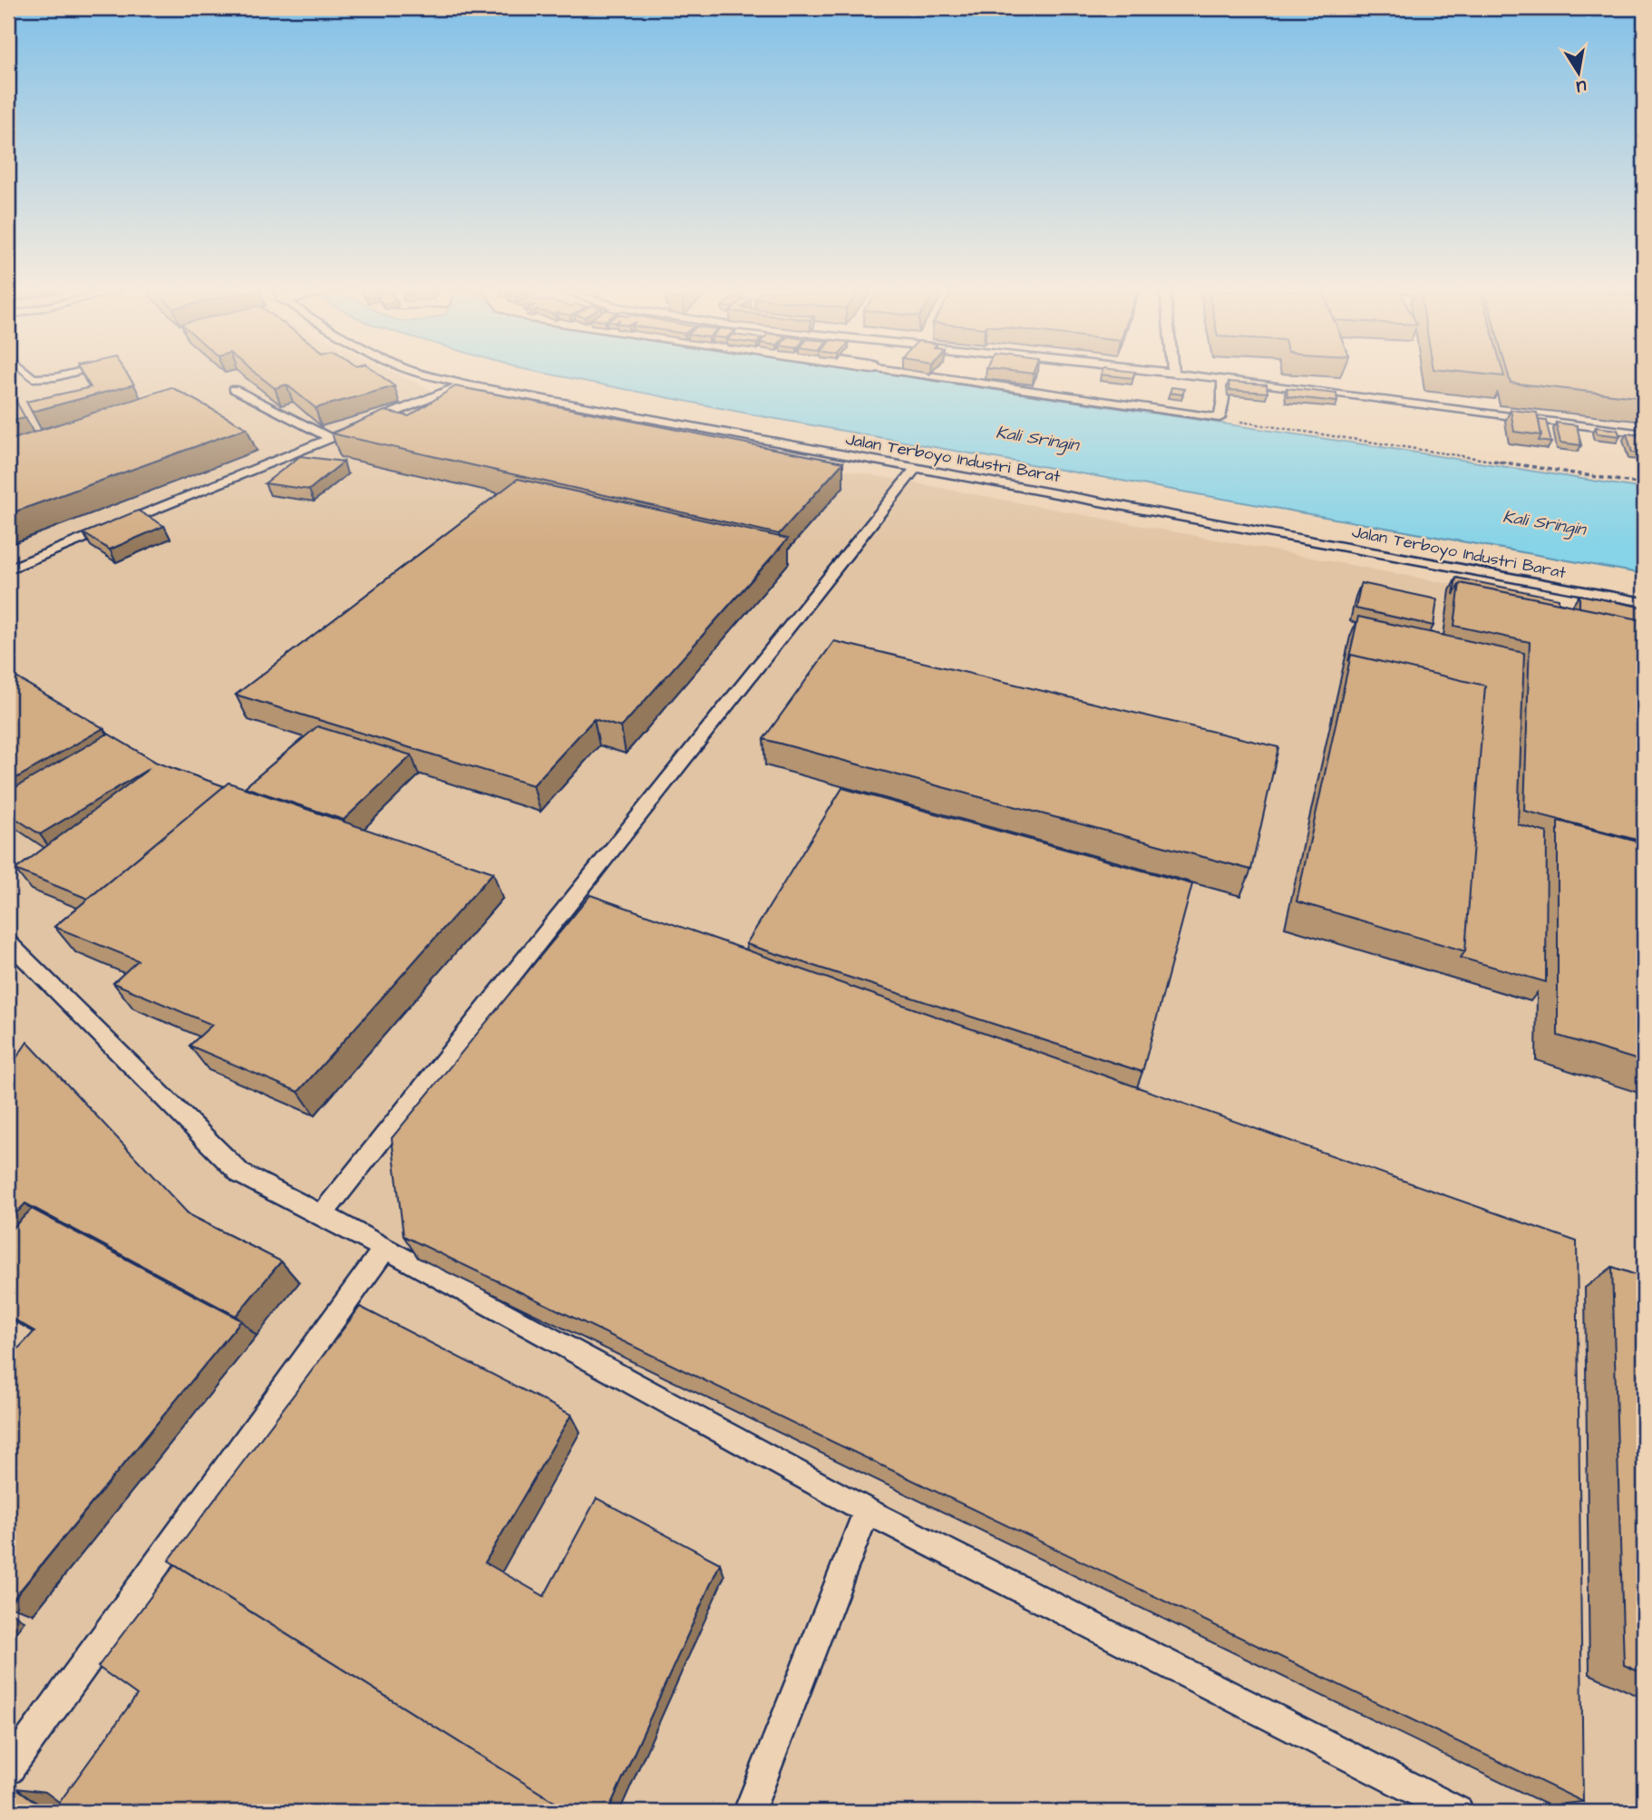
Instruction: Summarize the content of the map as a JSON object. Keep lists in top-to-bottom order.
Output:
{
  "streets": {
    "lane": ["Jalan Terboyo Industri Barat"]
  },
  "water": ["Kali Sringin"],
  "north": "bottom"
}
